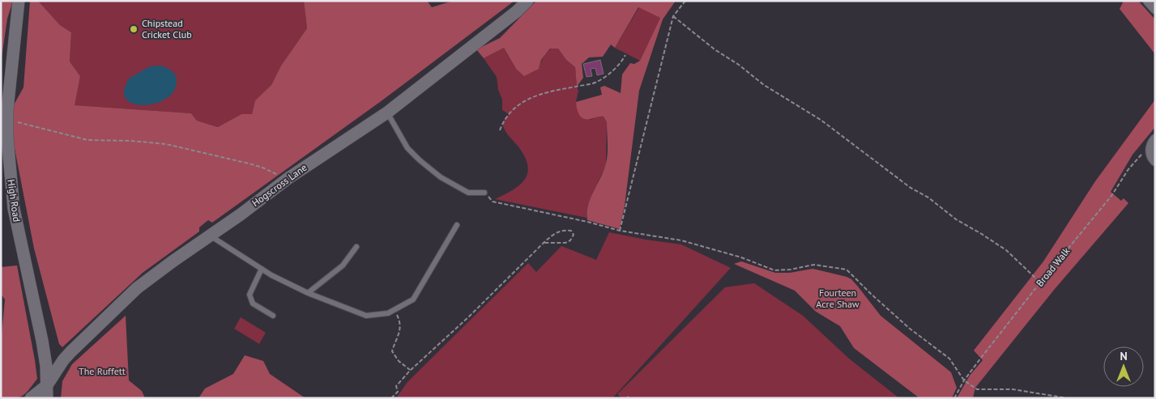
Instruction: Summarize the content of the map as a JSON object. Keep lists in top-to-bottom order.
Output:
{
  "streets": {
    "street": ["Hogscross Lane", "High Road"],
    "path": ["Broad Walk"]
  },
  "crossings": [
    ["Hogscross Lane", "High Road"]
  ],
  "parks": ["Fourteen Acre Shaw", "The Ruffett"],
  "places": ["Chipstead Cricket Club"],
  "north": "top"
}
